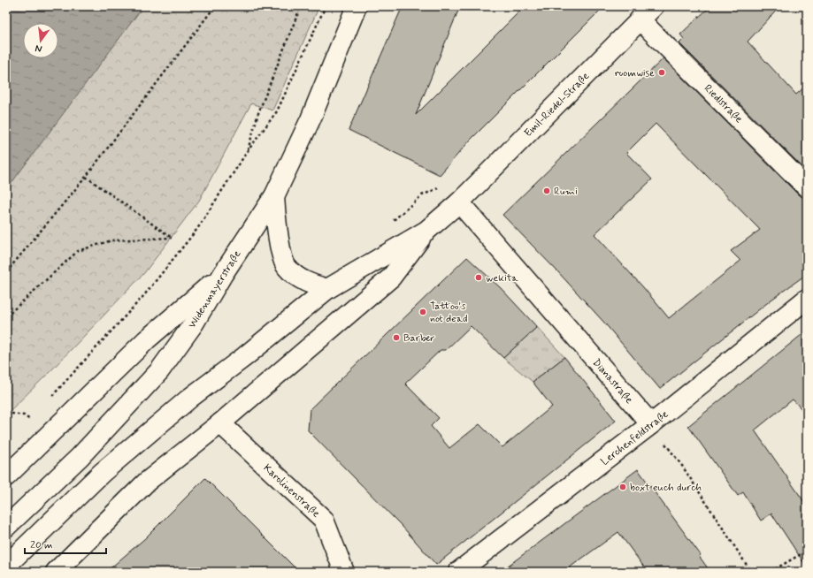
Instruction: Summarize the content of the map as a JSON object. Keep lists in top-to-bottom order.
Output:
{
  "streets": {
    "main road": [
      "Riedlstraße",
      "Emil-Riedel-Straße",
      "Widenmayerstraße",
      "Dianastraße",
      "Lerchenfeldstraße",
      "Karolinenstraße"
    ]
  },
  "crossings": [
    ["Riedlstraße", "Emil-Riedel-Straße"],
    ["Emil-Riedel-Straße", "Dianastraße"],
    ["Dianastraße", "Lerchenfeldstraße"]
  ],
  "places": [
    "roomwise",
    "Rumi",
    "wekita",
    "Tattoo's not dead",
    "Barber",
    "boxt euch durch"
  ],
  "scale_bar": "20 m",
  "north": "bottom"
}
